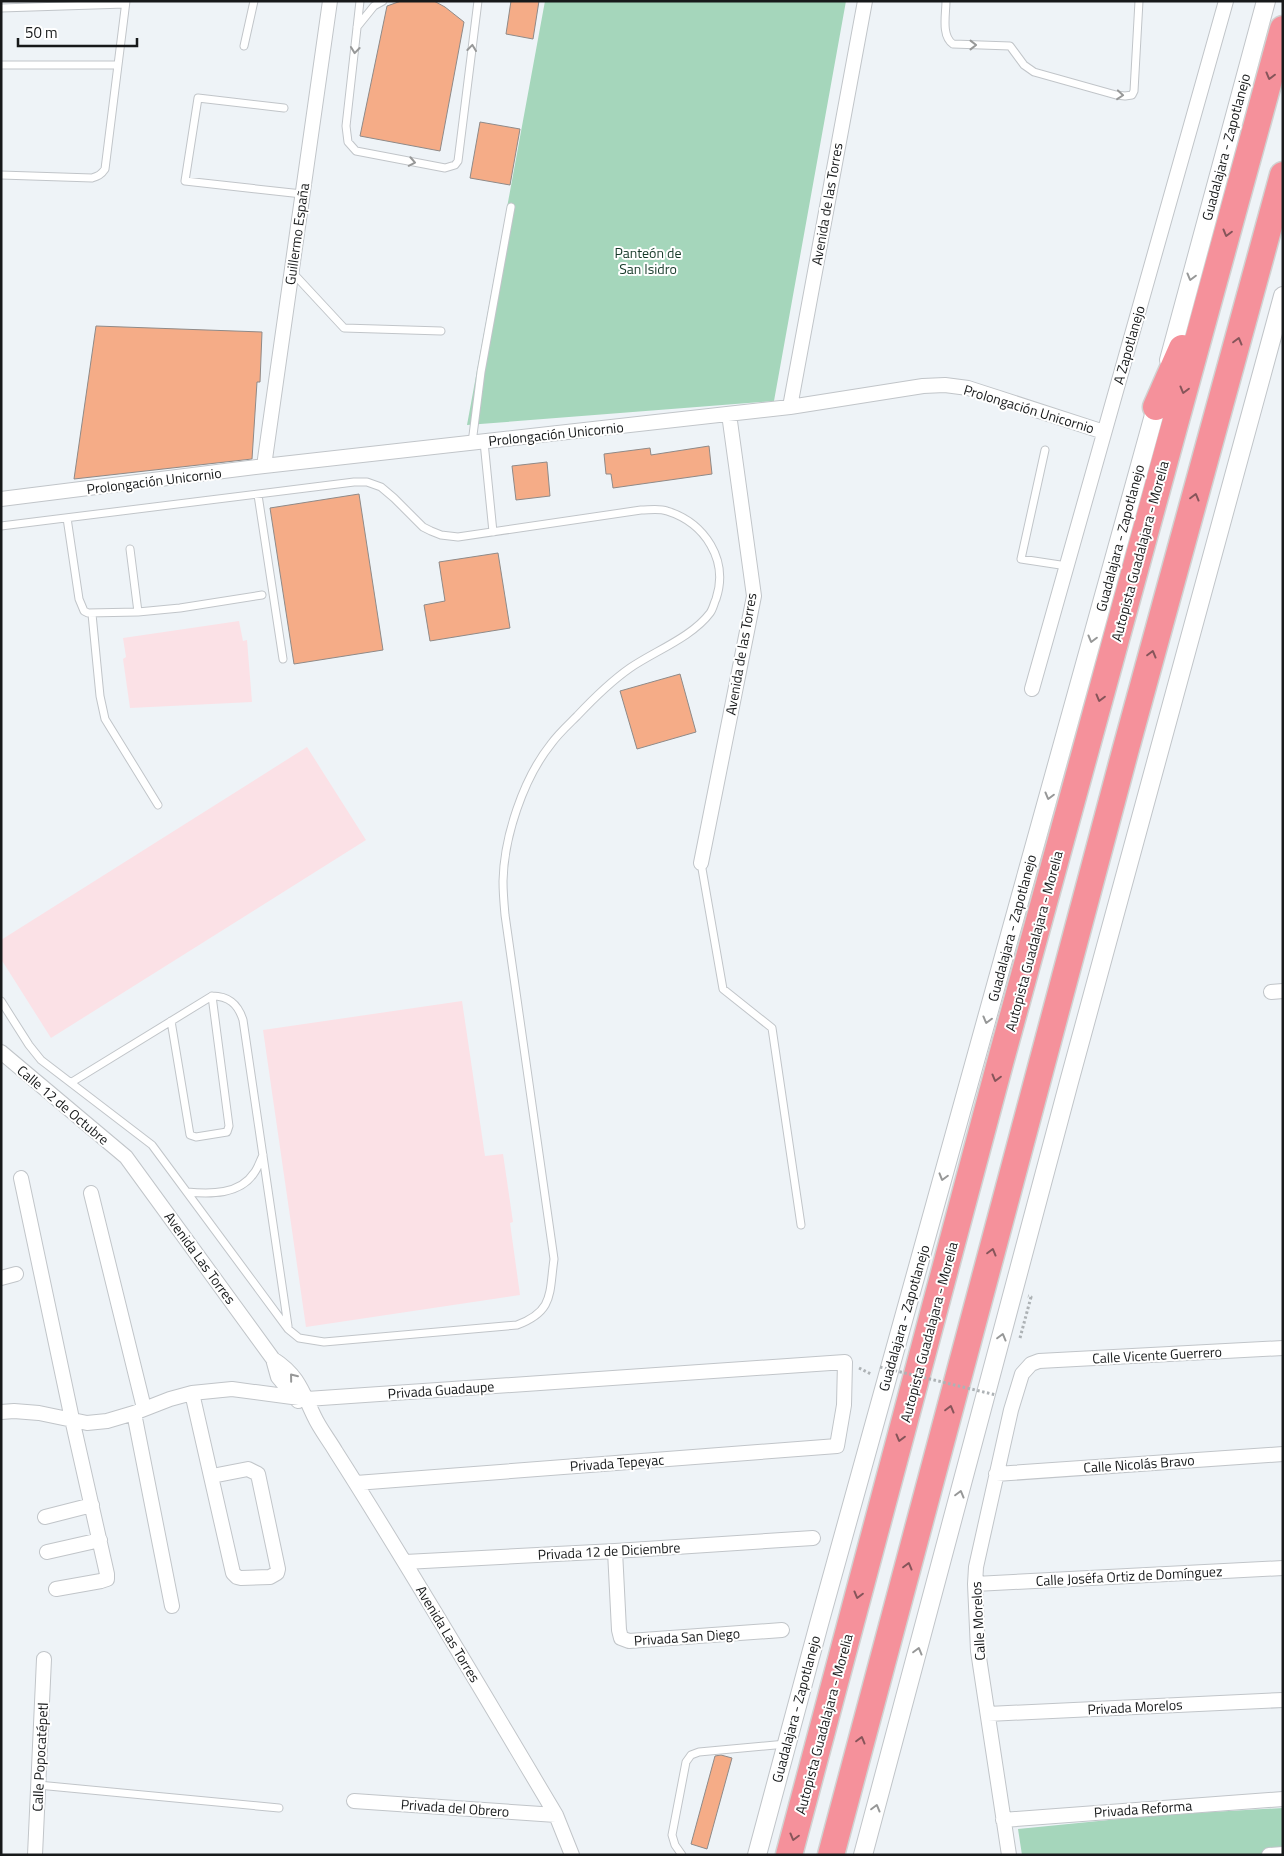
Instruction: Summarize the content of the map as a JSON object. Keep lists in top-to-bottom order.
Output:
{
  "streets": {
    "highway": ["Autopista Guadalajara - Morelia"],
    "street": [
      "Guadalajara - Zapotlanejo",
      "Avenida de las Torres",
      "Guillermo España",
      "A Zapotlanejo",
      "Prolongación Unicornio",
      "Calle 12 de Octubre",
      "Avenida Las Torres",
      "Calle Vicente Guerrero",
      "Privada Guadaupe",
      "Privada Tepeyac",
      "Calle Nicolás Bravo",
      "Privada 12 de Diciembre",
      "Calle Joséfa Ortiz de Domínguez",
      "Calle Morelos",
      "Privada San Diego",
      "Privada Morelos",
      "Calle Popocatépetl",
      "Privada del Obrero",
      "Privada Reforma"
    ]
  },
  "crossings": [
    ["Avenida de las Torres", "Prolongación Unicornio"],
    ["Guillermo España", "Prolongación Unicornio"],
    ["A Zapotlanejo", "Prolongación Unicornio"],
    ["Calle 12 de Octubre", "Avenida Las Torres"],
    ["Avenida Las Torres", "Privada Guadaupe"],
    ["Avenida Las Torres", "Privada Tepeyac"],
    ["Avenida Las Torres", "Privada 12 de Diciembre"],
    ["Avenida Las Torres", "Privada del Obrero"],
    ["Calle Vicente Guerrero", "Calle Morelos"],
    ["Privada Guadaupe", "Privada Tepeyac"],
    ["Calle Nicolás Bravo", "Calle Morelos"],
    ["Privada 12 de Diciembre", "Privada San Diego"],
    ["Calle Joséfa Ortiz de Domínguez", "Calle Morelos"],
    ["Calle Morelos", "Privada Morelos"],
    ["Calle Morelos", "Privada Reforma"]
  ],
  "parks": ["Panteón de San Isidro"],
  "scale_bar": "50 m"
}
